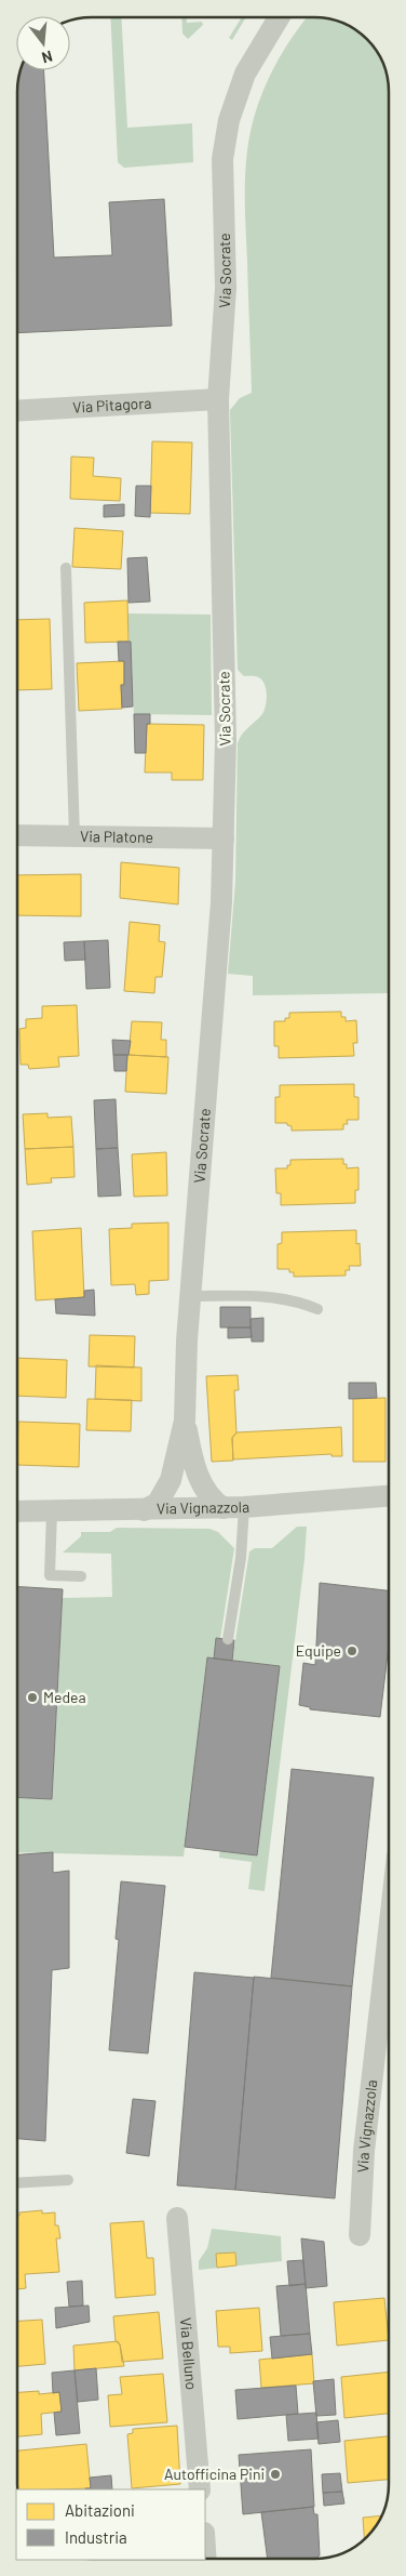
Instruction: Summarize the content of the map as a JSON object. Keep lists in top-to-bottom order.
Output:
{
  "streets": {
    "street": [
      "Via Socrate",
      "Via Pitagora",
      "Via Platone",
      "Via Vignazzola",
      "Via Belluno"
    ]
  },
  "crossings": [
    ["Via Socrate", "Via Pitagora"],
    ["Via Socrate", "Via Platone"],
    ["Via Socrate", "Via Vignazzola"]
  ],
  "places": ["Equipe", "Medea", "Autofficina Pini"],
  "legend": ["Abitazioni", "Industria"],
  "north": "bottom"
}
